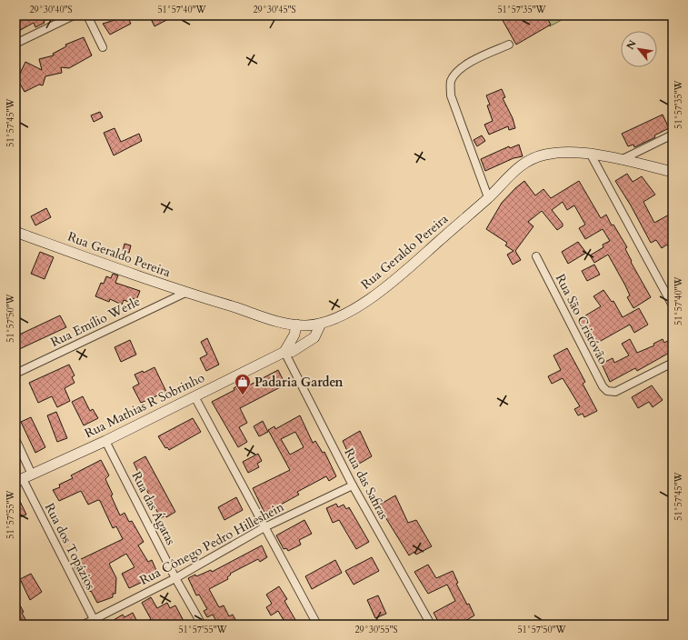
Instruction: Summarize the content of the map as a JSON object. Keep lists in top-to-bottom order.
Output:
{
  "streets": {
    "main road": ["Rua Geraldo Pereira", "Rua Mathias R Sobrinho"],
    "street": [
      "Rua São Cristóvão",
      "Rua Emílio Werle",
      "Rua das Safiras",
      "Rua das Ágatas",
      "Rua Cônego Pedro Hilleshein",
      "Rua dos Topázios"
    ]
  },
  "crossings": [
    ["Rua Geraldo Pereira", "Rua Emílio Werle"],
    ["Rua Geraldo Pereira", "Rua Mathias R Sobrinho"],
    ["Rua Mathias R Sobrinho", "Rua das Safiras"],
    ["Rua Mathias R Sobrinho", "Rua das Ágatas"],
    ["Rua Mathias R Sobrinho", "Rua dos Topázios"],
    ["Rua das Safiras", "Rua Cônego Pedro Hilleshein"],
    ["Rua das Ágatas", "Rua Cônego Pedro Hilleshein"],
    ["Rua Cônego Pedro Hilleshein", "Rua dos Topázios"]
  ],
  "places": {
    "shop": ["Padaria Garden"]
  },
  "north": "top left",
  "coordinates": [
    "29°30'40\"S",
    "51°57'40\"W",
    "29°30'45\"S",
    "51°57'35\"W",
    "51°57'45\"W",
    "51°57'50\"W",
    "51°57'55\"W",
    "29°30'55\"S"
  ]
}
